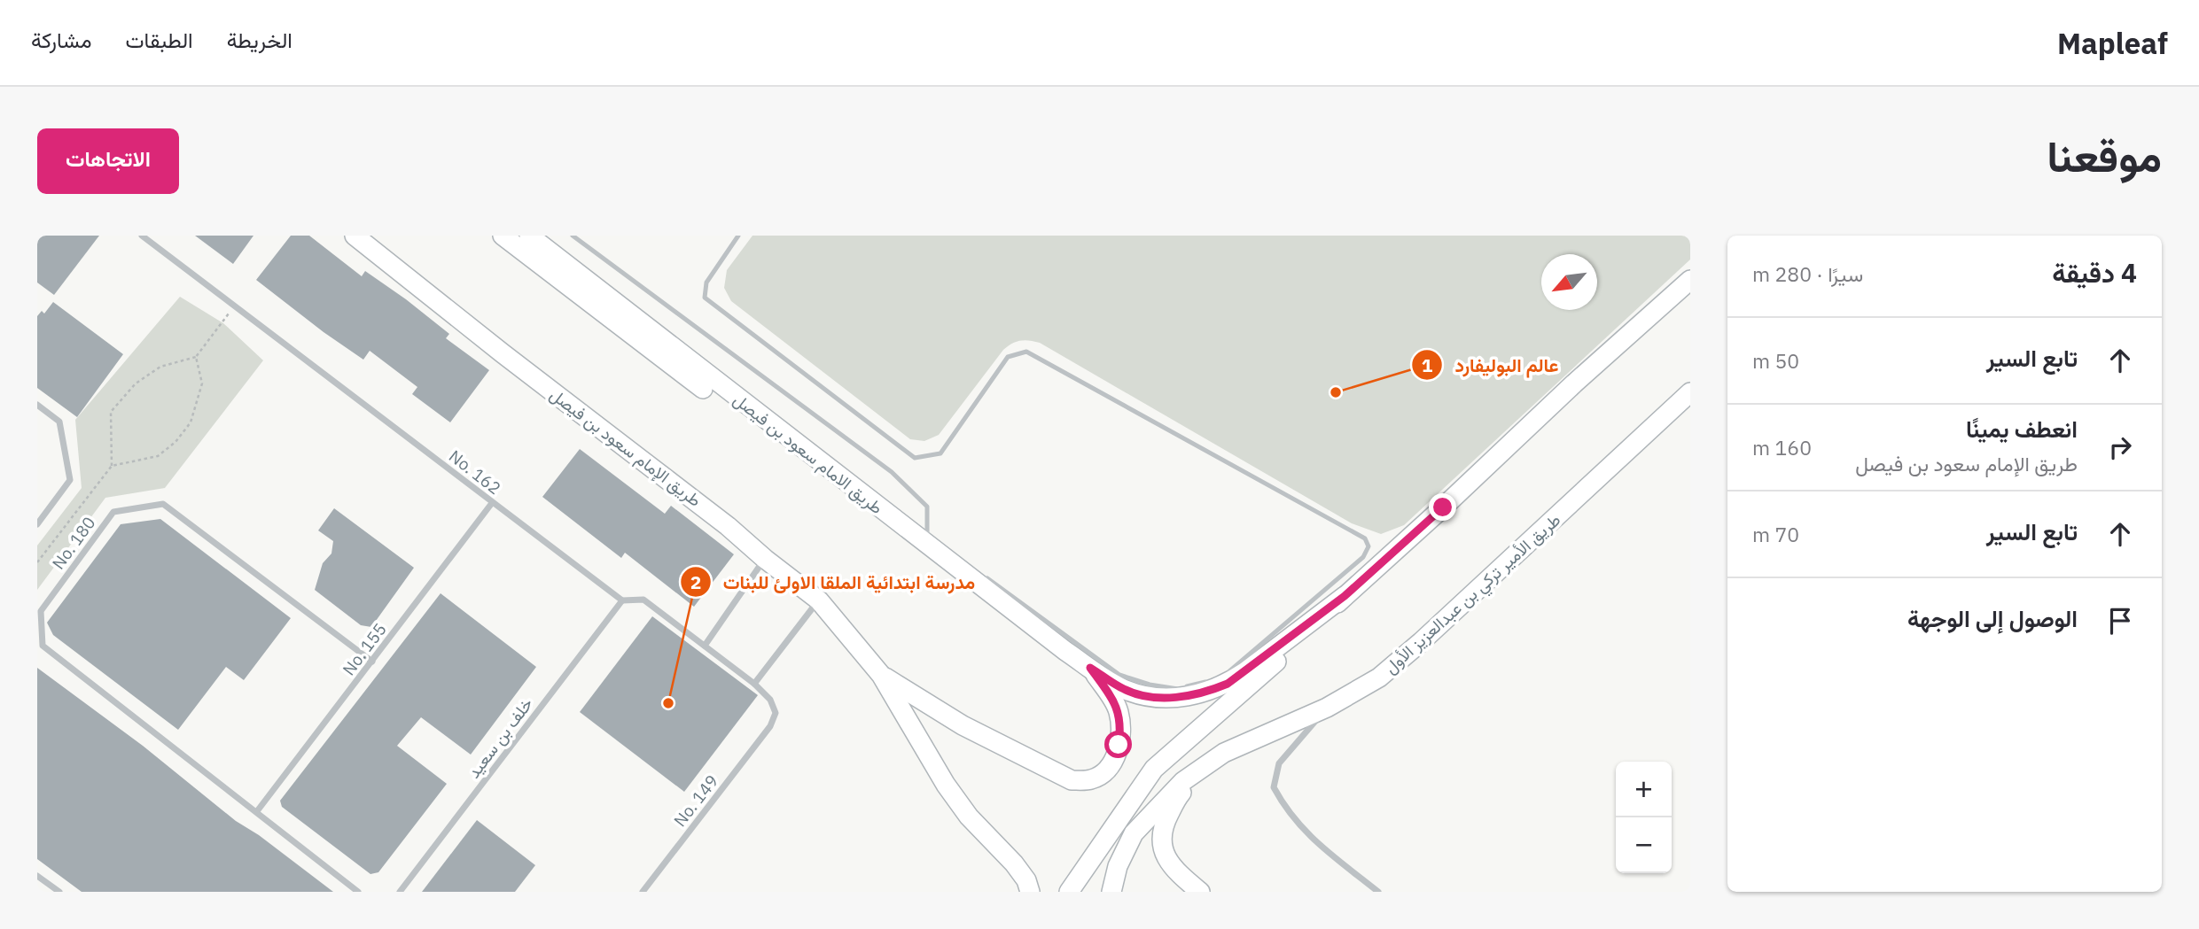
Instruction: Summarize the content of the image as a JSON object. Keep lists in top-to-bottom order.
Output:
{
  "streets": {
    "main road": ["طريق الإمام سعود بن فيصل", "طريق الامام سعود بن فيصل", "طريق الأمير تركي بن عبدالعزيز الأول"],
    "street": [
      "No. 162",
      "No. 180",
      "No. 155",
      "خلف بن سعيد",
      "No. 149"
    ]
  },
  "crossings": [
    ["No. 162", "No. 155"],
    ["No. 162", "خلف بن سعيد"],
    ["No. 162", "No. 149"],
    ["No. 180", "No. 155"]
  ],
  "places": ["عالم البوليفارد", "مدرسة ابتدائية الملقا الاولئ للبنات"],
  "north": "bottom left",
  "page": {
    "header": "Mapleaf",
    "nav": ["الخريطة", "الطبقات", "مشاركة"],
    "title": "موقعنا",
    "buttons": "الاتجاهات",
    "heading": ["4 دقيقة", "سيرًا · 280 m"],
    "list": [
      ["تابع السير", "50 m"],
      ["انعطف يمينًا", "طريق الإمام سعود بن فيصل", "160 m"],
      ["تابع السير", "70 m"],
      "الوصول إلى الوجهة"
    ],
    "map_buttons": ["+", "−"]
  }
}
